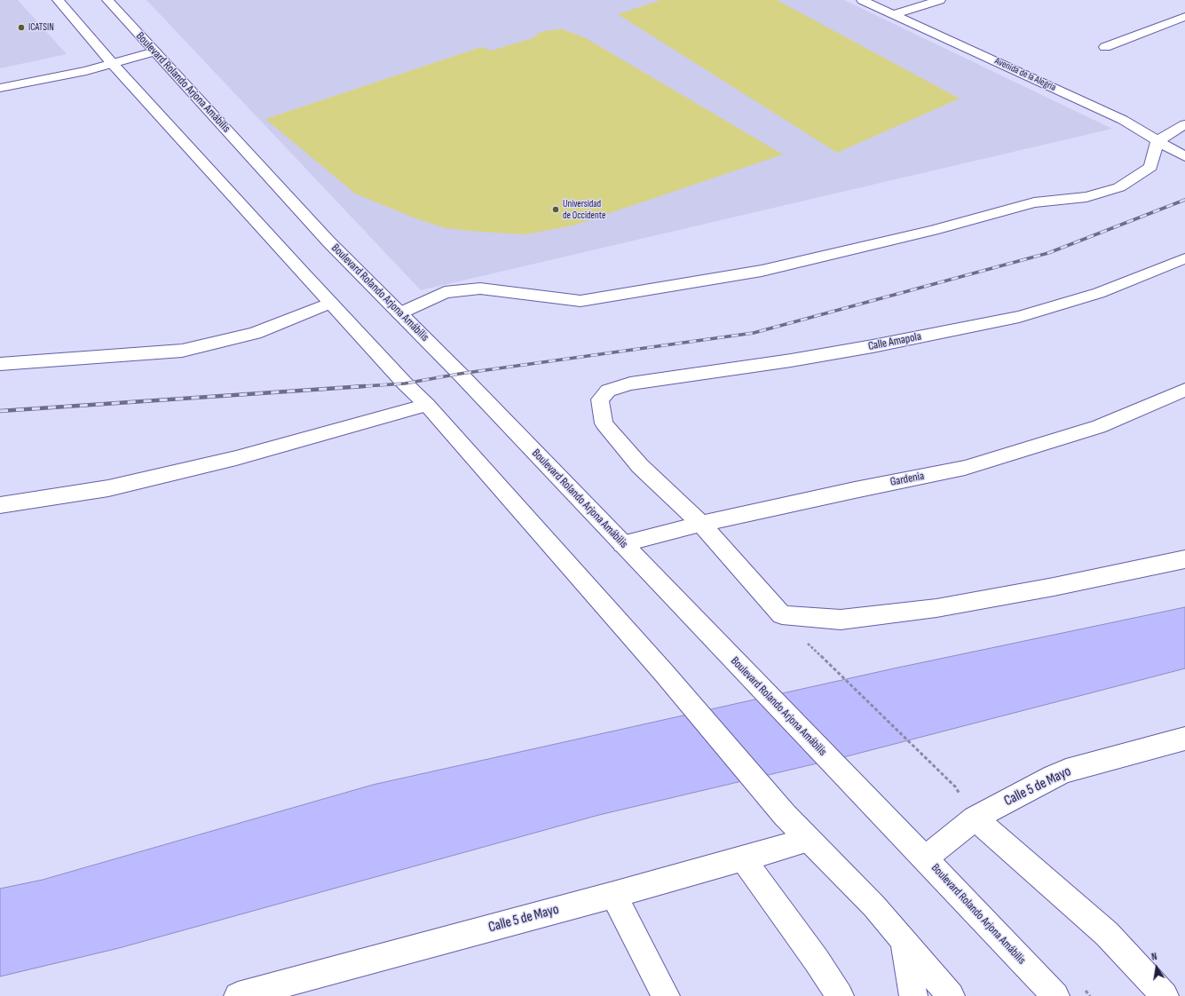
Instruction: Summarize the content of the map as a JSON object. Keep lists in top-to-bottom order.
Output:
{
  "streets": {
    "street": [
      "Avenida de la Alegría",
      "Boulevard Rolando Arjona Amábilis",
      "Calle Amapola",
      "Gardenia",
      "Calle 5 de Mayo"
    ]
  },
  "crossings": [
    ["Boulevard Rolando Arjona Amábilis", "Gardenia"],
    ["Boulevard Rolando Arjona Amábilis", "Calle 5 de Mayo"],
    ["Calle Amapola", "Gardenia"]
  ],
  "places": ["ICATSIN", "Universidad de Occidente"],
  "north": "top"
}
